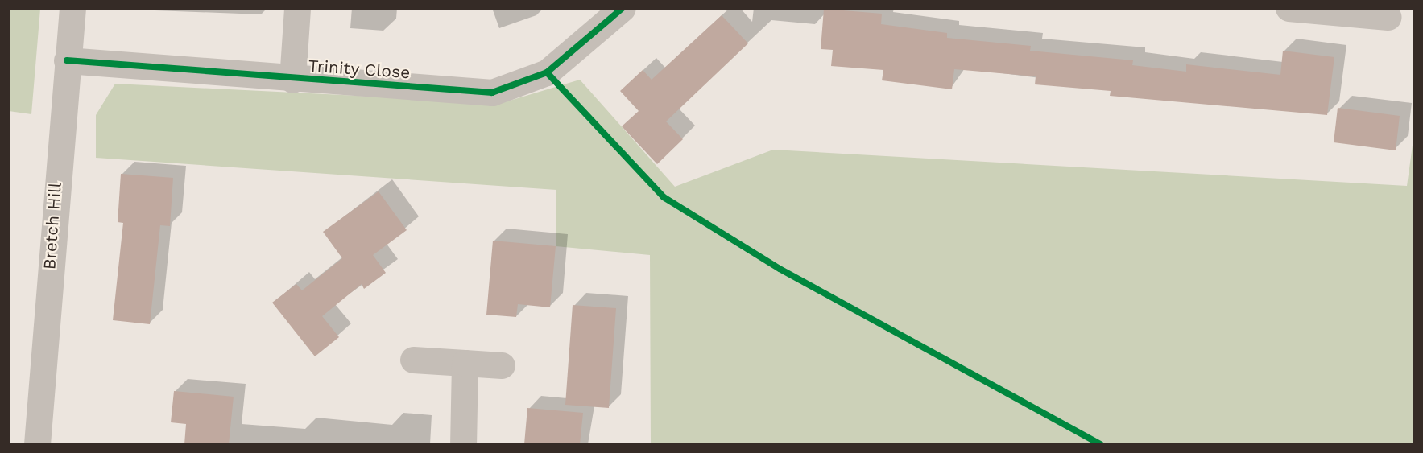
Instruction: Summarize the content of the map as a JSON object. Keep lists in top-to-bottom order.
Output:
{
  "streets": {
    "street": ["Trinity Close", "Bretch Hill"]
  },
  "crossings": [
    ["Trinity Close", "Bretch Hill"]
  ]
}
